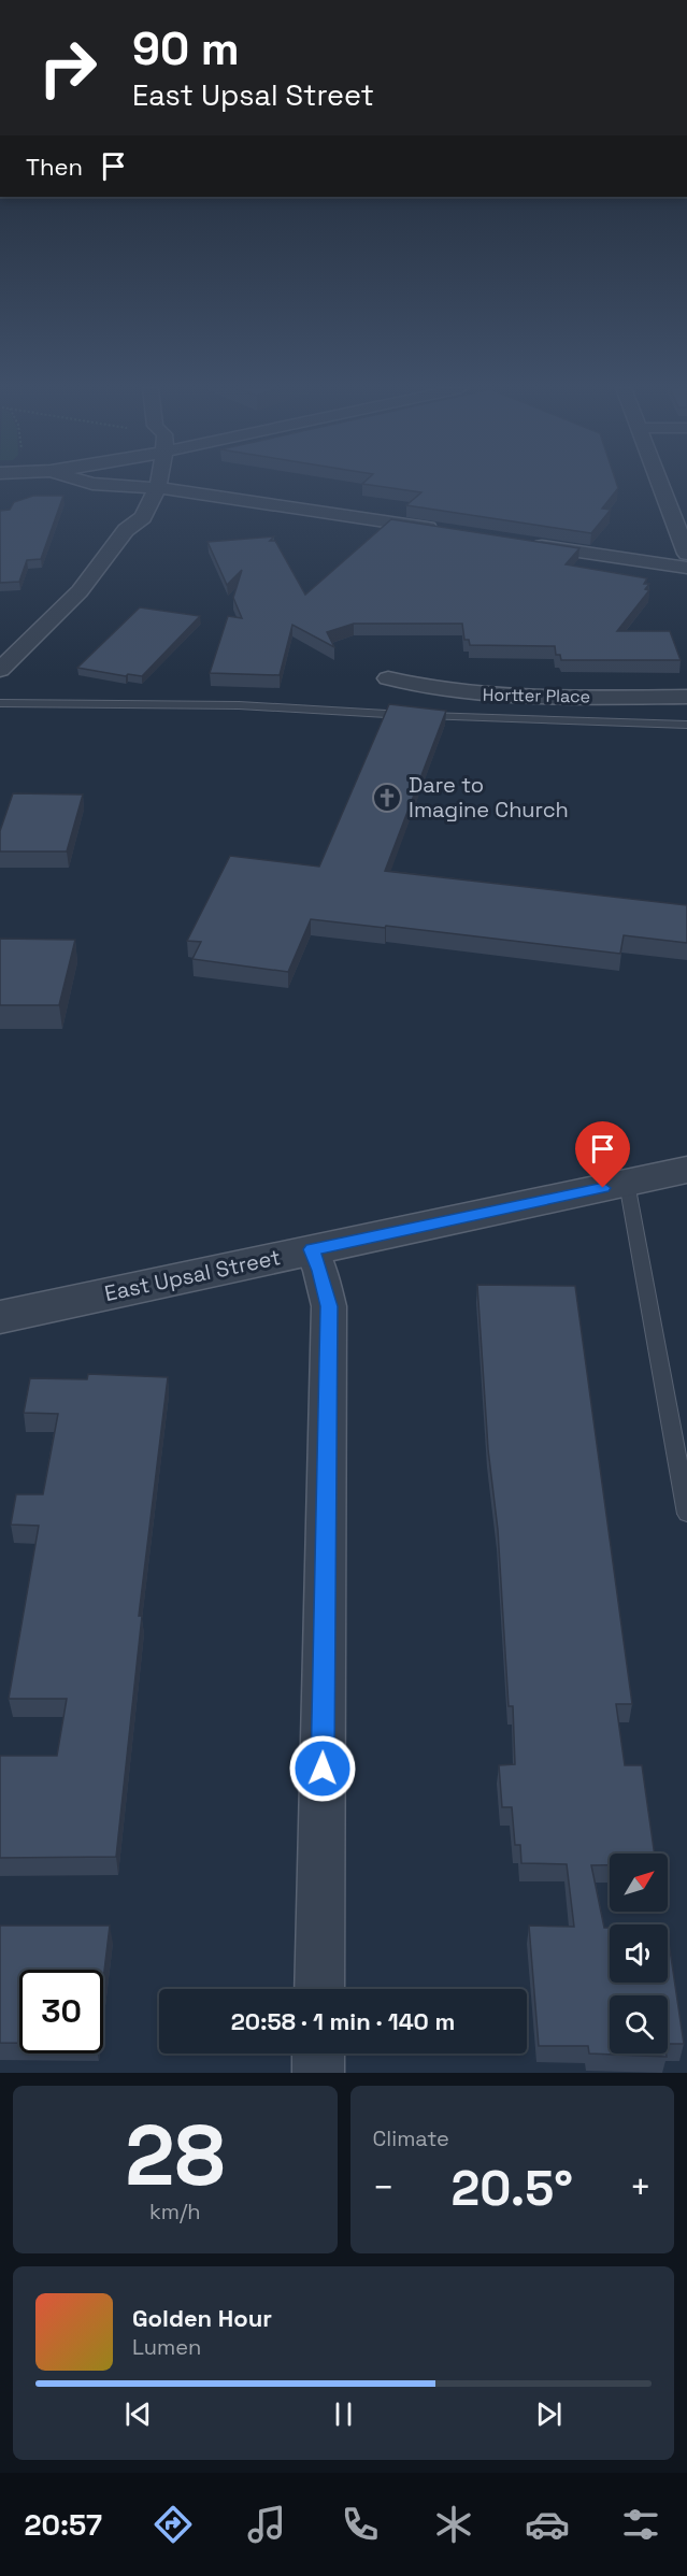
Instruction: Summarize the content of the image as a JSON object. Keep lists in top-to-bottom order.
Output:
{
  "streets": {
    "street": ["Hortter Place", "East Upsal Street"]
  },
  "places": {
    "church": ["Dare to Imagine Church"]
  },
  "north": "top right",
  "page": {
    "turn": ["90 m", "East Upsal Street"],
    "then": "Then",
    "limit": "30",
    "trip": "20:58 · 1 min · 140 m",
    "tile": [
      ["28", "km/h"],
      "Climate"
    ],
    "heat": ["−", "20.5°", "+"],
    "song": ["Golden Hour", "Lumen"],
    "tabs": "20:57"
  }
}
